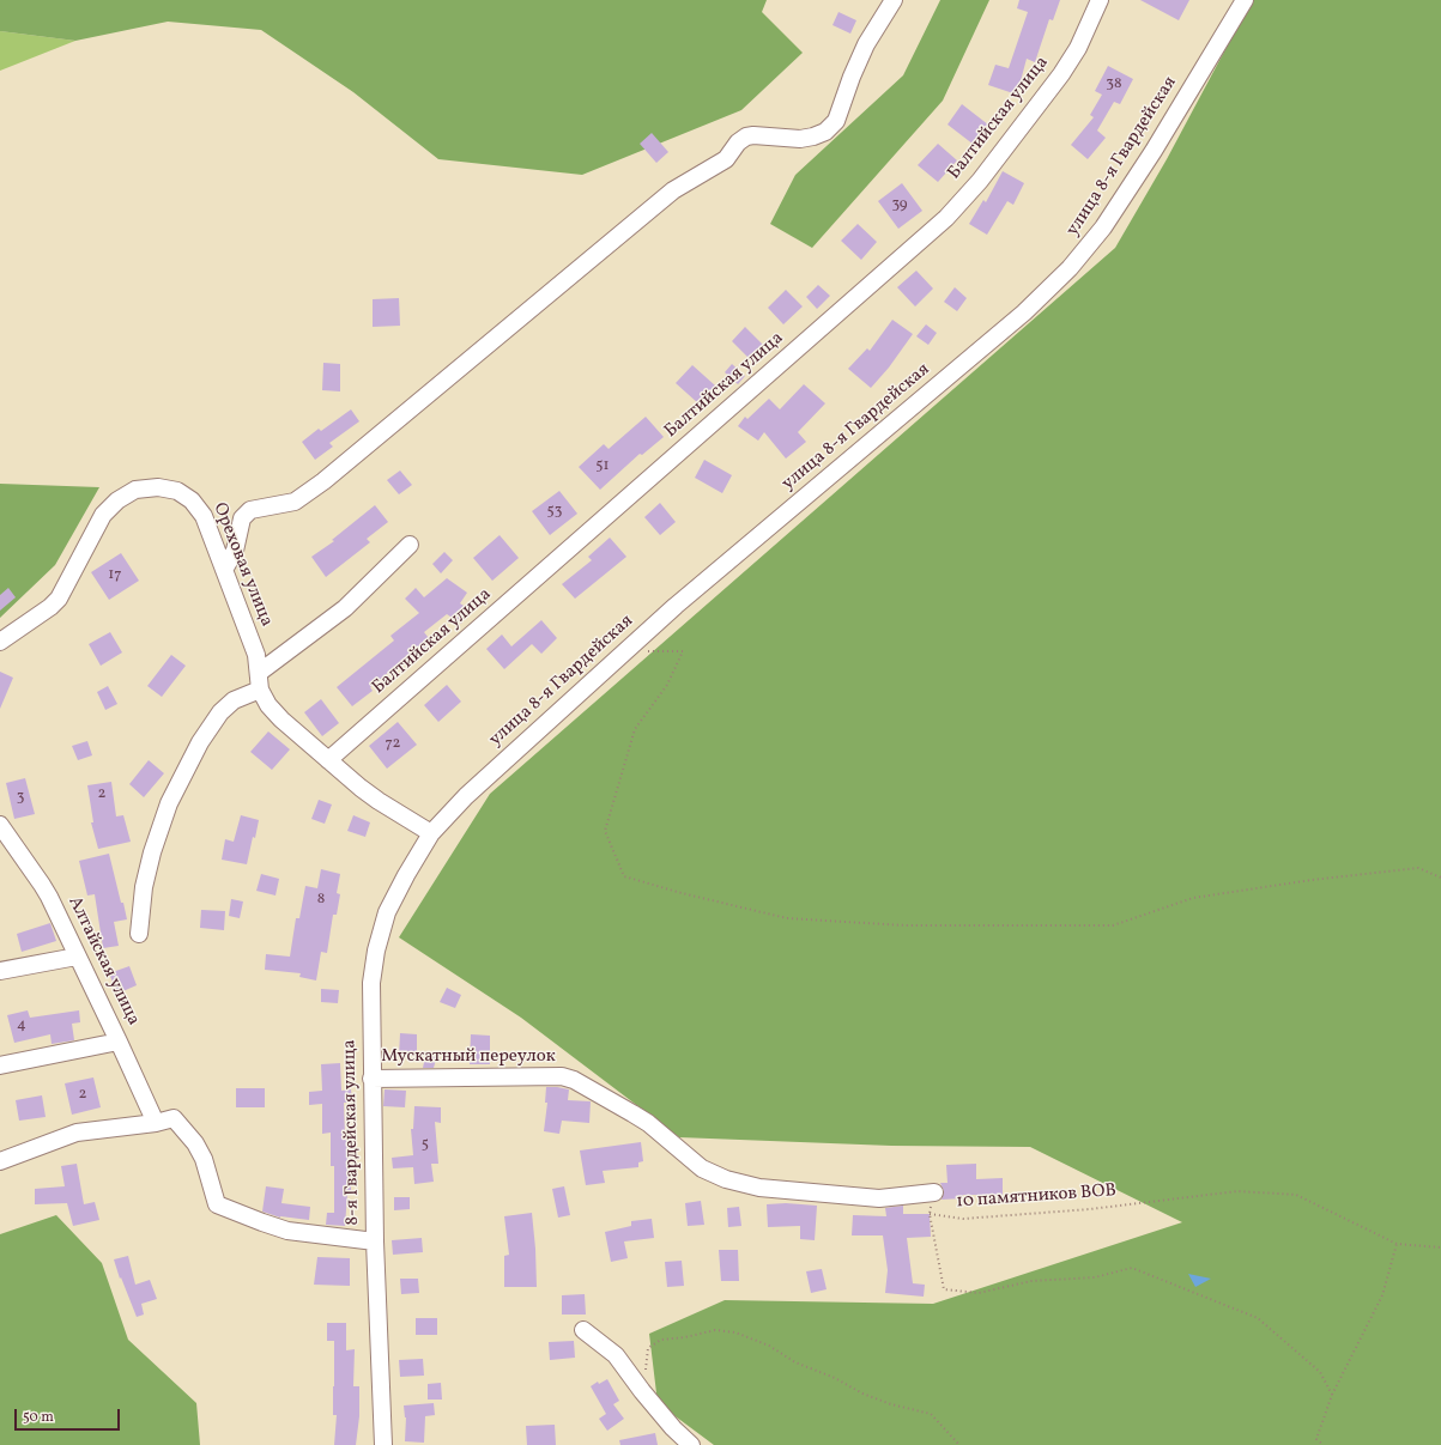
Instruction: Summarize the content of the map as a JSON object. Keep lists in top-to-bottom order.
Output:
{
  "streets": {
    "street": [
      "Балтийская улица",
      "улица 8-я Гвардейская",
      "Ореховая улица",
      "Алтайская улица",
      "Мускатный переулок",
      "8-я Гвардейская улица"
    ],
    "path": ["10 памятников ВОВ"]
  },
  "crossings": [
    ["Балтийская улица", "Ореховая улица"],
    ["улица 8-я Гвардейская", "Ореховая улица"],
    ["улица 8-я Гвардейская", "8-я Гвардейская улица"],
    ["Ореховая улица", "8-я Гвардейская улица"],
    ["Мускатный переулок", "8-я Гвардейская улица"]
  ],
  "house_numbers": [
    "38",
    "39",
    "51",
    "53",
    "17",
    "72",
    "2",
    "3",
    "8",
    "4",
    "2",
    "5"
  ],
  "scale_bar": "50 m"
}
